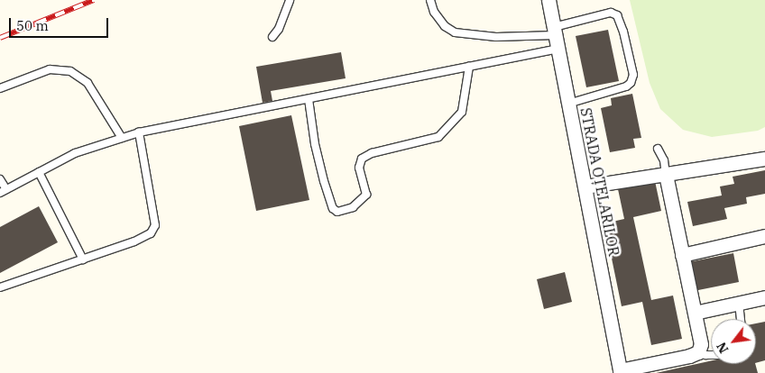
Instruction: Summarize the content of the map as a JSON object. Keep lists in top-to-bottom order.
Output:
{
  "streets": {
    "street": ["STRADA OȚELARILOR"]
  },
  "scale_bar": "50 m",
  "north": "bottom left"
}
